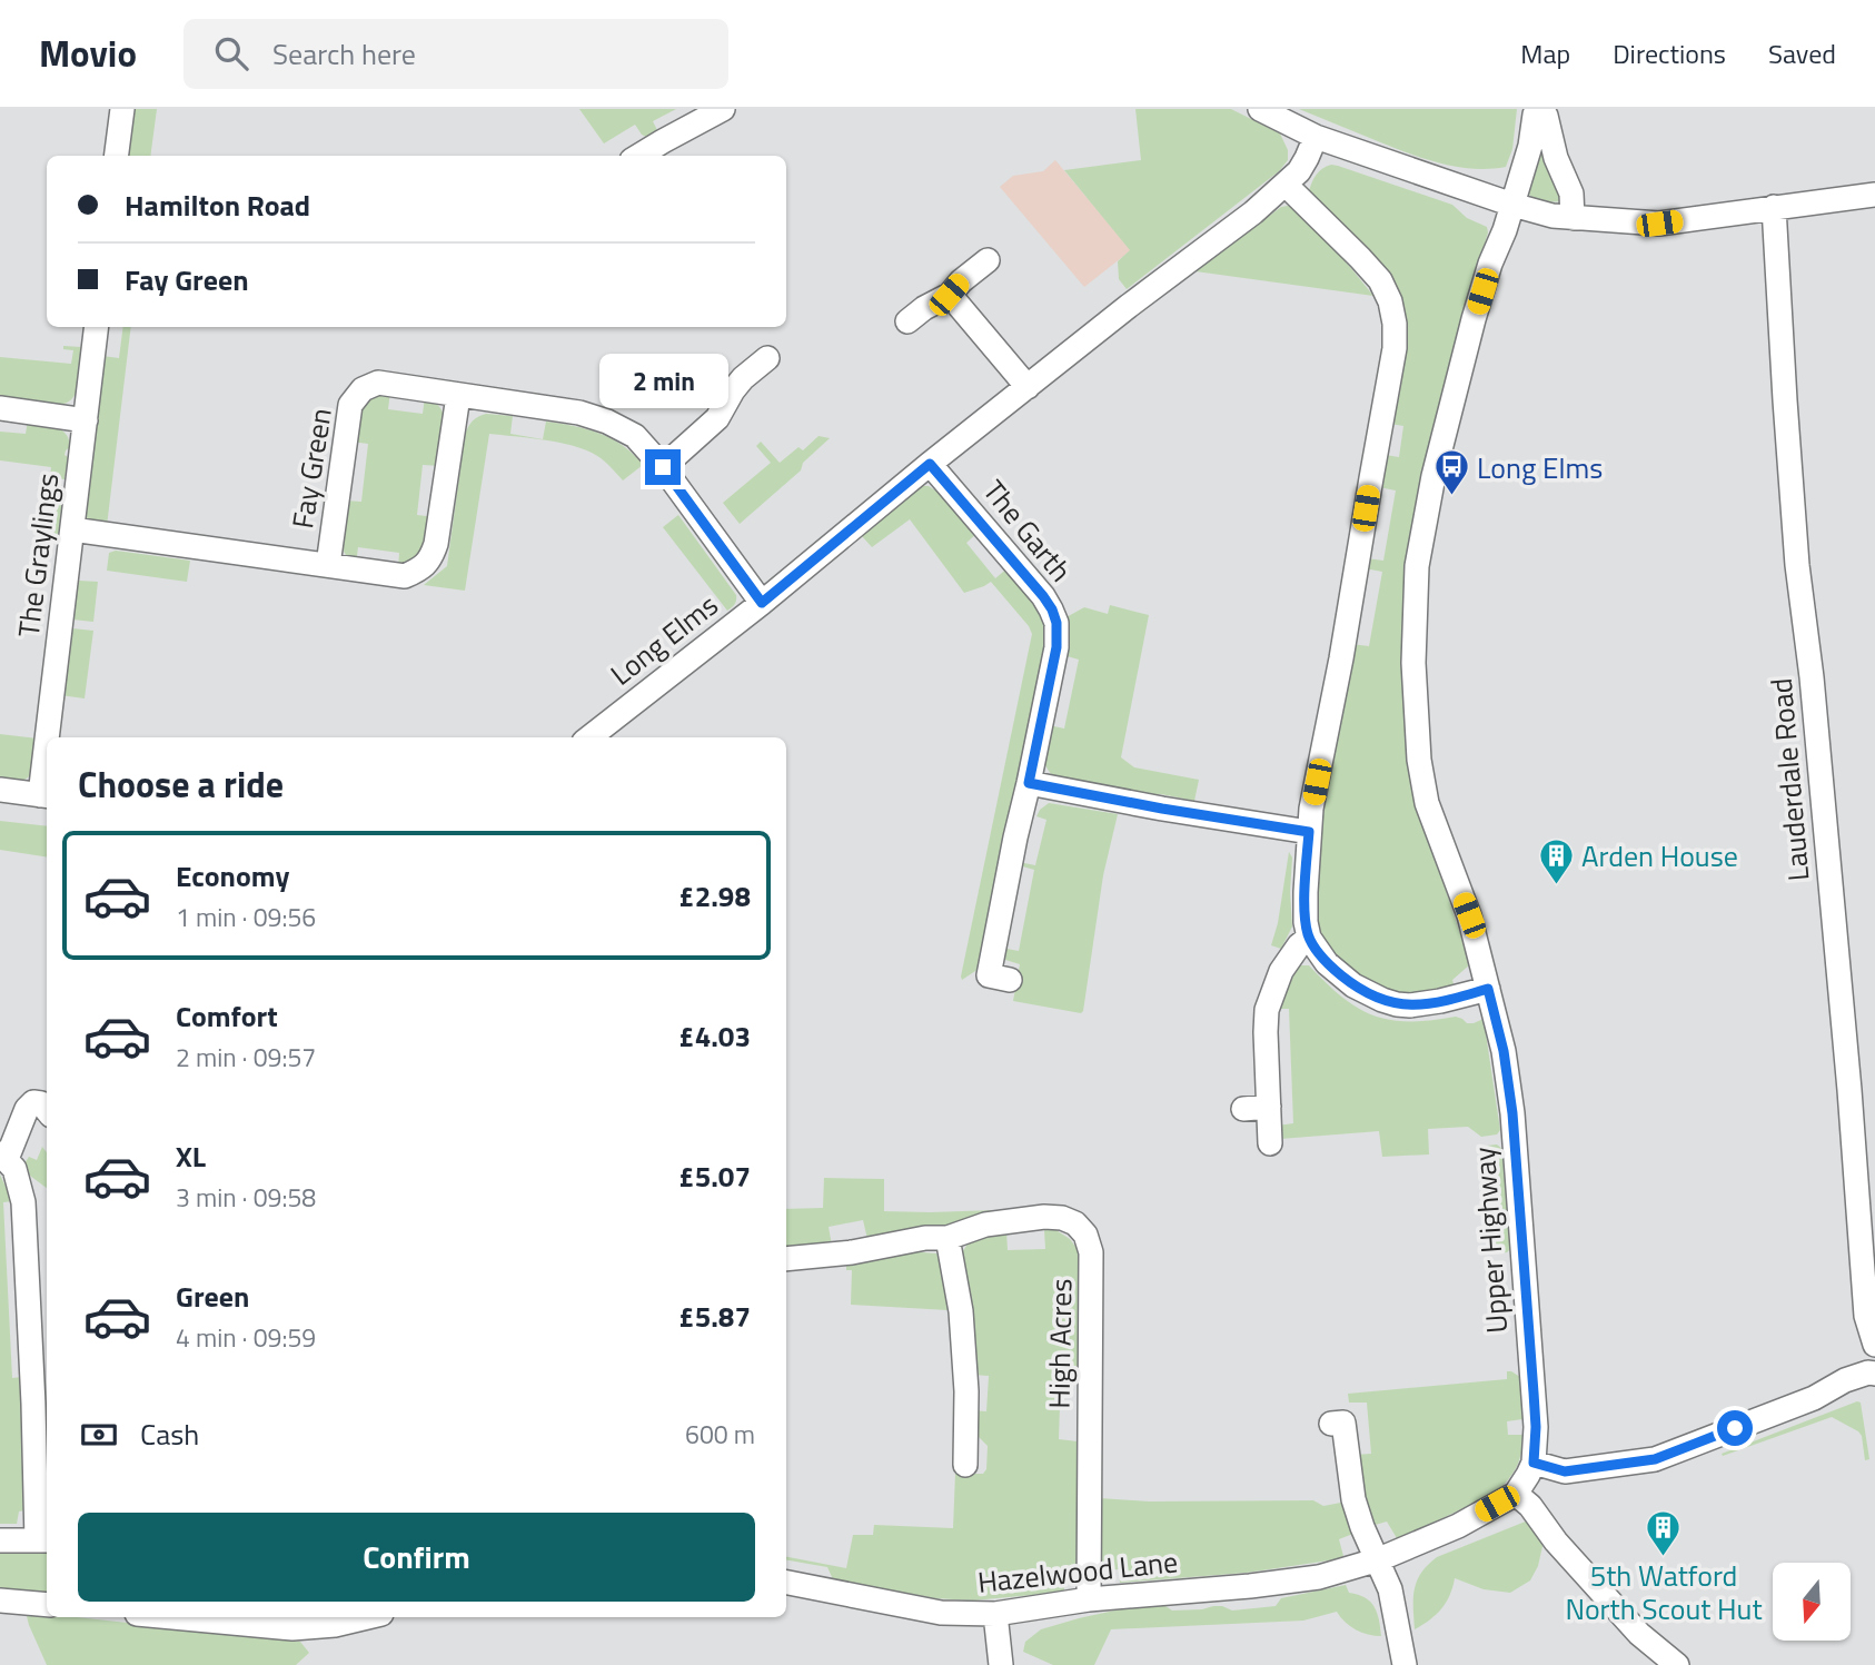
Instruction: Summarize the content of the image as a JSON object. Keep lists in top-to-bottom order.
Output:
{
  "streets": {
    "street": [
      "Fay Green",
      "The Garth",
      "The Graylings",
      "Long Elms",
      "Lauderdale Road",
      "Upper Highway",
      "High Acres",
      "Hazelwood Lane"
    ]
  },
  "crossings": [
    ["Fay Green", "The Graylings"],
    ["Fay Green", "Long Elms"],
    ["The Garth", "Long Elms"],
    ["Upper Highway", "Hazelwood Lane"],
    ["High Acres", "Hazelwood Lane"]
  ],
  "places": {
    "bus stop": ["Long Elms"],
    "building": ["Arden House", "5th Watford North Scout Hut"]
  },
  "north": "bottom",
  "page": {
    "header": "Movio",
    "search": "Search here",
    "nav": ["Map", "Directions", "Saved"],
    "banner": ["Hamilton Road", "Fay Green"],
    "bubble": "2 min",
    "heading": "Choose a ride",
    "list": [
      {
        "name": "Economy",
        "note": "1 min · 09:56",
        "value": "£2.98"
      },
      {
        "name": "Comfort",
        "note": "2 min · 09:57",
        "value": "£4.03"
      },
      {
        "name": "XL",
        "note": "3 min · 09:58",
        "value": "£5.07"
      },
      {
        "name": "Green",
        "note": "4 min · 09:59",
        "value": "£5.87"
      }
    ],
    "pay": ["Cash", "600 m"],
    "buttons": "Confirm"
  }
}
